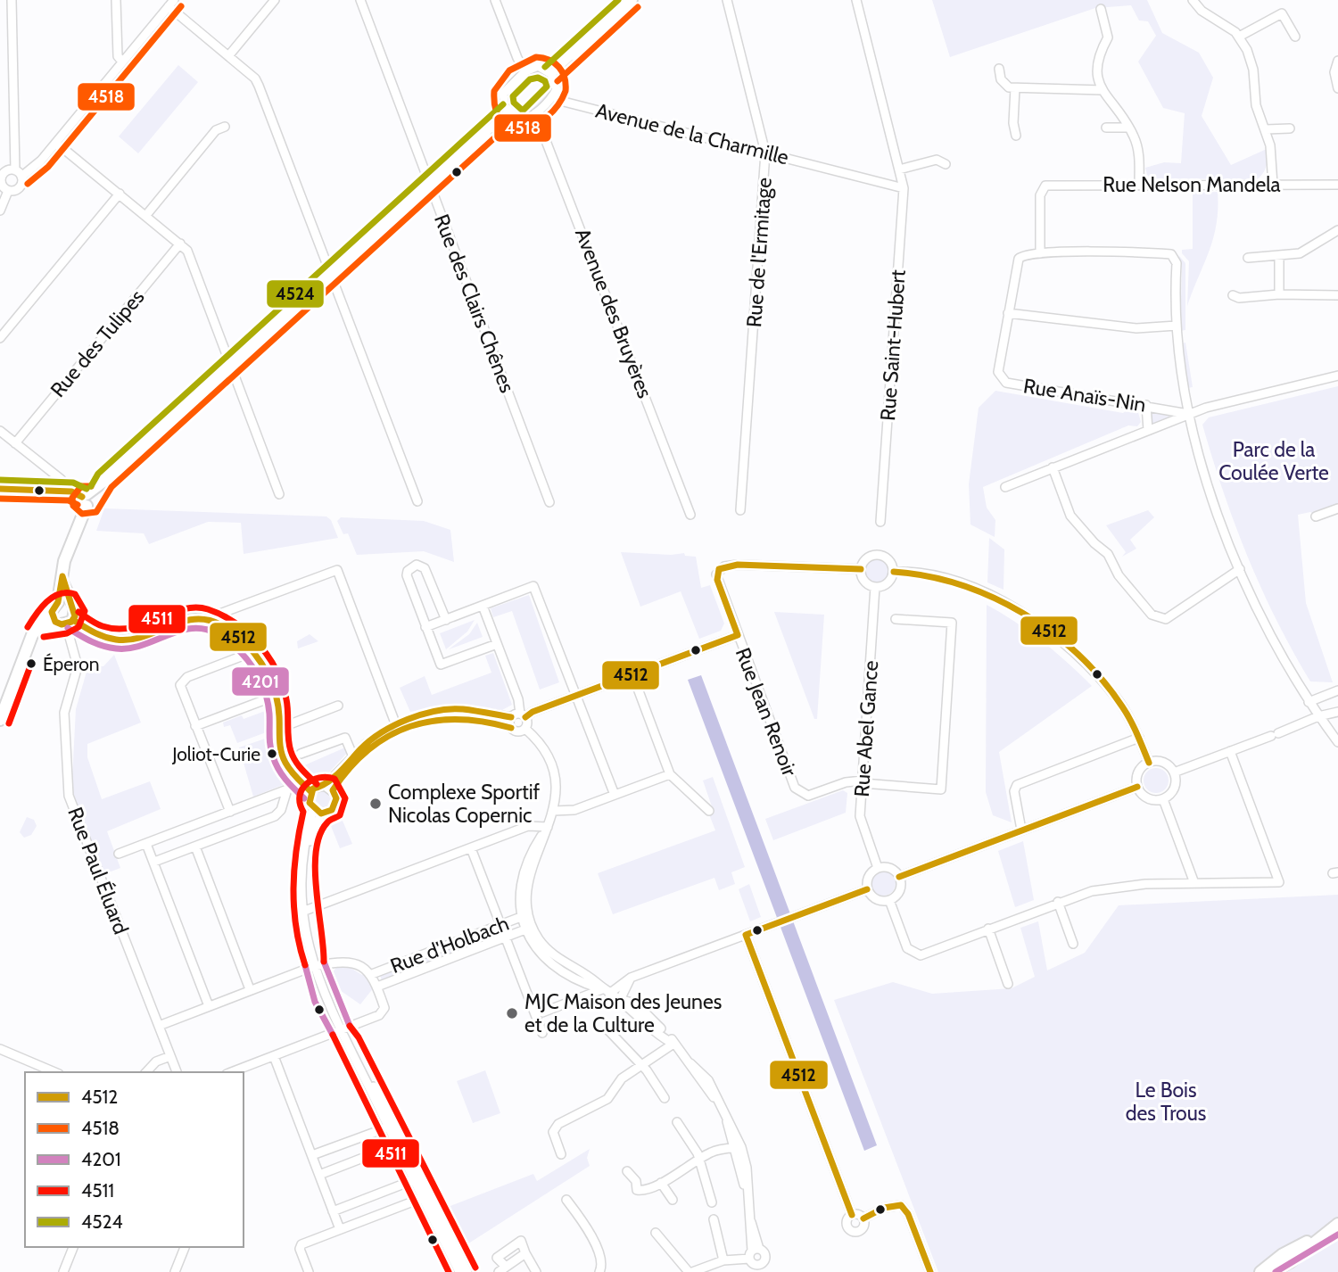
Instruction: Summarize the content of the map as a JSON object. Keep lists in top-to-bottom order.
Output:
{
  "streets": {
    "street": [
      "Avenue de la Charmille",
      "Rue Nelson Mandela",
      "Rue de l'Ermitage",
      "Rue des Clairs Chênes",
      "Avenue des Bruyères",
      "Rue des Tulipes",
      "Rue Saint-Hubert",
      "Rue Anaïs-Nin",
      "Rue Jean Renoir",
      "Rue Abel Gance",
      "Rue Paul Éluard",
      "Rue d'Holbach"
    ]
  },
  "crossings": [
    ["Avenue de la Charmille", "Rue de l'Ermitage"],
    ["Avenue de la Charmille", "Avenue des Bruyères"],
    ["Avenue de la Charmille", "Rue Saint-Hubert"],
    ["Rue Nelson Mandela", "Rue Anaïs-Nin"],
    ["Rue Jean Renoir", "Rue Abel Gance"]
  ],
  "parks": ["Parc de la Coulée Verte", "Le Bois des Trous"],
  "places": [
    "Éperon",
    "Joliot-Curie",
    "Complexe Sportif Nicolas Copernic",
    "MJC Maison des Jeunes et de la Culture"
  ],
  "lines": [
    "transit line 4524",
    "transit line 4518",
    "transit line 4512",
    "transit line 4511",
    "transit line 4201"
  ],
  "legend": [
    "4512",
    "4518",
    "4201",
    "4511",
    "4524"
  ]
}
